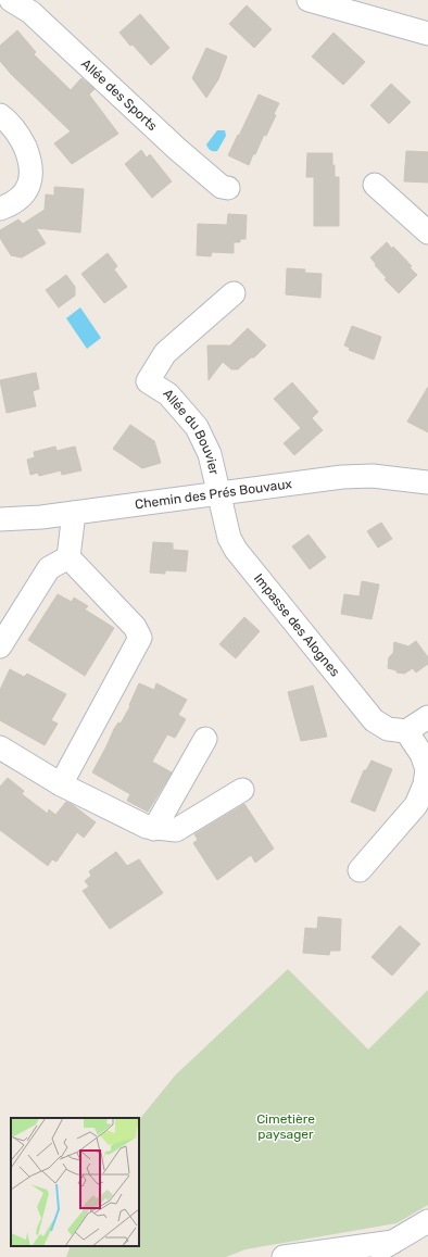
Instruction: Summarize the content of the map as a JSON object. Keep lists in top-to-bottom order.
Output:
{
  "streets": {
    "street": [
      "Allée des Sports",
      "Allée du Bouvier",
      "Chemin des Prés Bouvaux",
      "Impasse des Alognes"
    ]
  },
  "crossings": [
    ["Allée du Bouvier", "Chemin des Prés Bouvaux"],
    ["Allée du Bouvier", "Impasse des Alognes"],
    ["Chemin des Prés Bouvaux", "Impasse des Alognes"]
  ],
  "parks": ["Cimetière paysager"]
}
